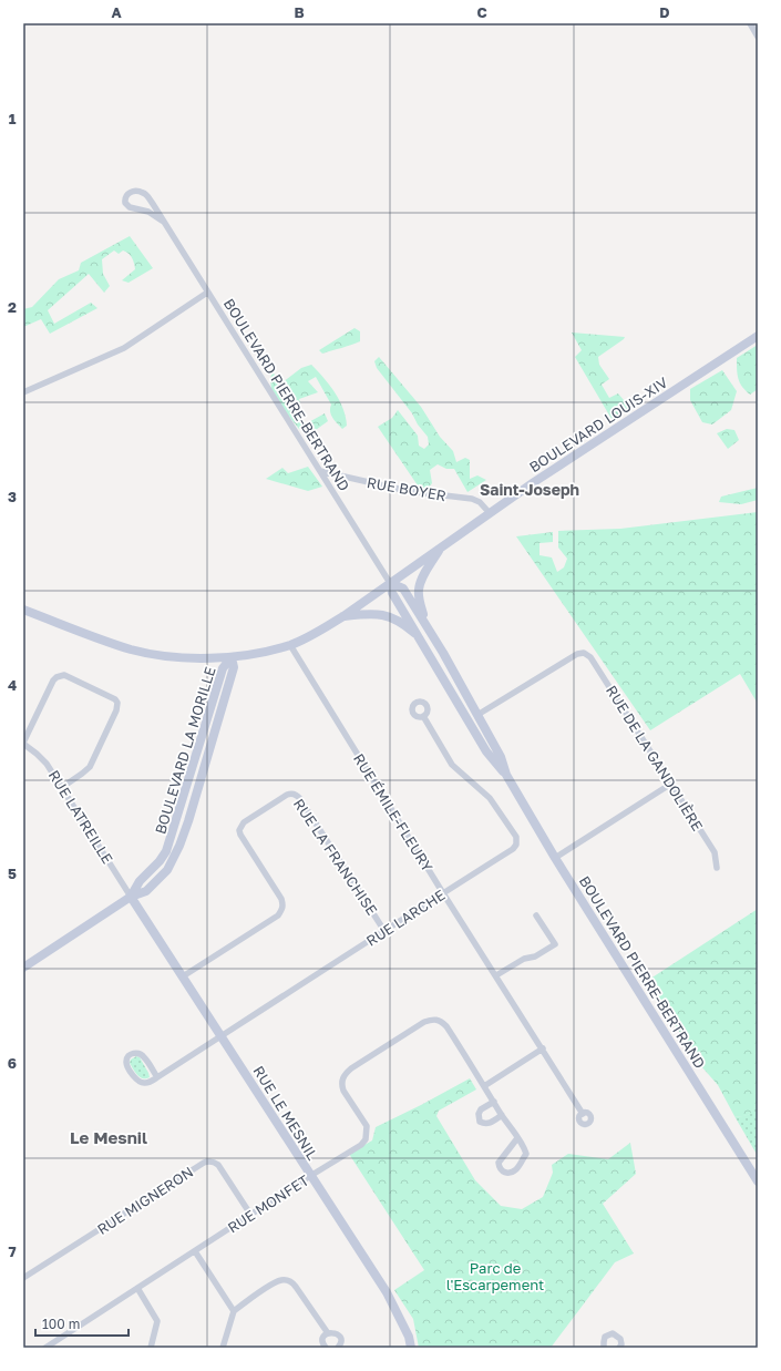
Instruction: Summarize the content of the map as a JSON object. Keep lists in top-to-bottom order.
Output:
{
  "streets": {
    "main road": [
      "BOULEVARD PIERRE-BERTRAND",
      "BOULEVARD LOUIS-XIV",
      "BOULEVARD LA MORILLE",
      "RUE LE MESNIL"
    ],
    "street": [
      "RUE BOYER",
      "RUE DE LA GANDOLIÈRE",
      "RUE ÉMILE-FLEURY",
      "RUE LATREILLE",
      "RUE LA FRANCHISE",
      "RUE LARCHE",
      "RUE MIGNERON",
      "RUE MONFET"
    ]
  },
  "crossings": [
    ["BOULEVARD PIERRE-BERTRAND", "BOULEVARD LOUIS-XIV"],
    ["BOULEVARD PIERRE-BERTRAND", "RUE BOYER"],
    ["BOULEVARD PIERRE-BERTRAND", "RUE DE LA GANDOLIÈRE"],
    ["BOULEVARD LOUIS-XIV", "RUE BOYER"],
    ["BOULEVARD LOUIS-XIV", "BOULEVARD LA MORILLE"],
    ["BOULEVARD LOUIS-XIV", "RUE ÉMILE-FLEURY"],
    ["BOULEVARD LA MORILLE", "RUE LATREILLE"],
    ["BOULEVARD LA MORILLE", "RUE LE MESNIL"],
    ["RUE ÉMILE-FLEURY", "RUE LARCHE"],
    ["RUE LATREILLE", "RUE LE MESNIL"],
    ["RUE LA FRANCHISE", "RUE LARCHE"],
    ["RUE LA FRANCHISE", "RUE LE MESNIL"],
    ["RUE LARCHE", "RUE LE MESNIL"],
    ["RUE LE MESNIL", "RUE MONFET"],
    ["RUE MIGNERON", "RUE MONFET"]
  ],
  "districts": ["Saint-Joseph", "Le Mesnil"],
  "parks": ["Parc de l'Escarpement"],
  "scale_bar": "100 m",
  "grid": {
    "columns": [
      "A",
      "B",
      "C",
      "D"
    ],
    "rows": [
      "1",
      "2",
      "3",
      "4",
      "5",
      "6",
      "7"
    ]
  }
}
